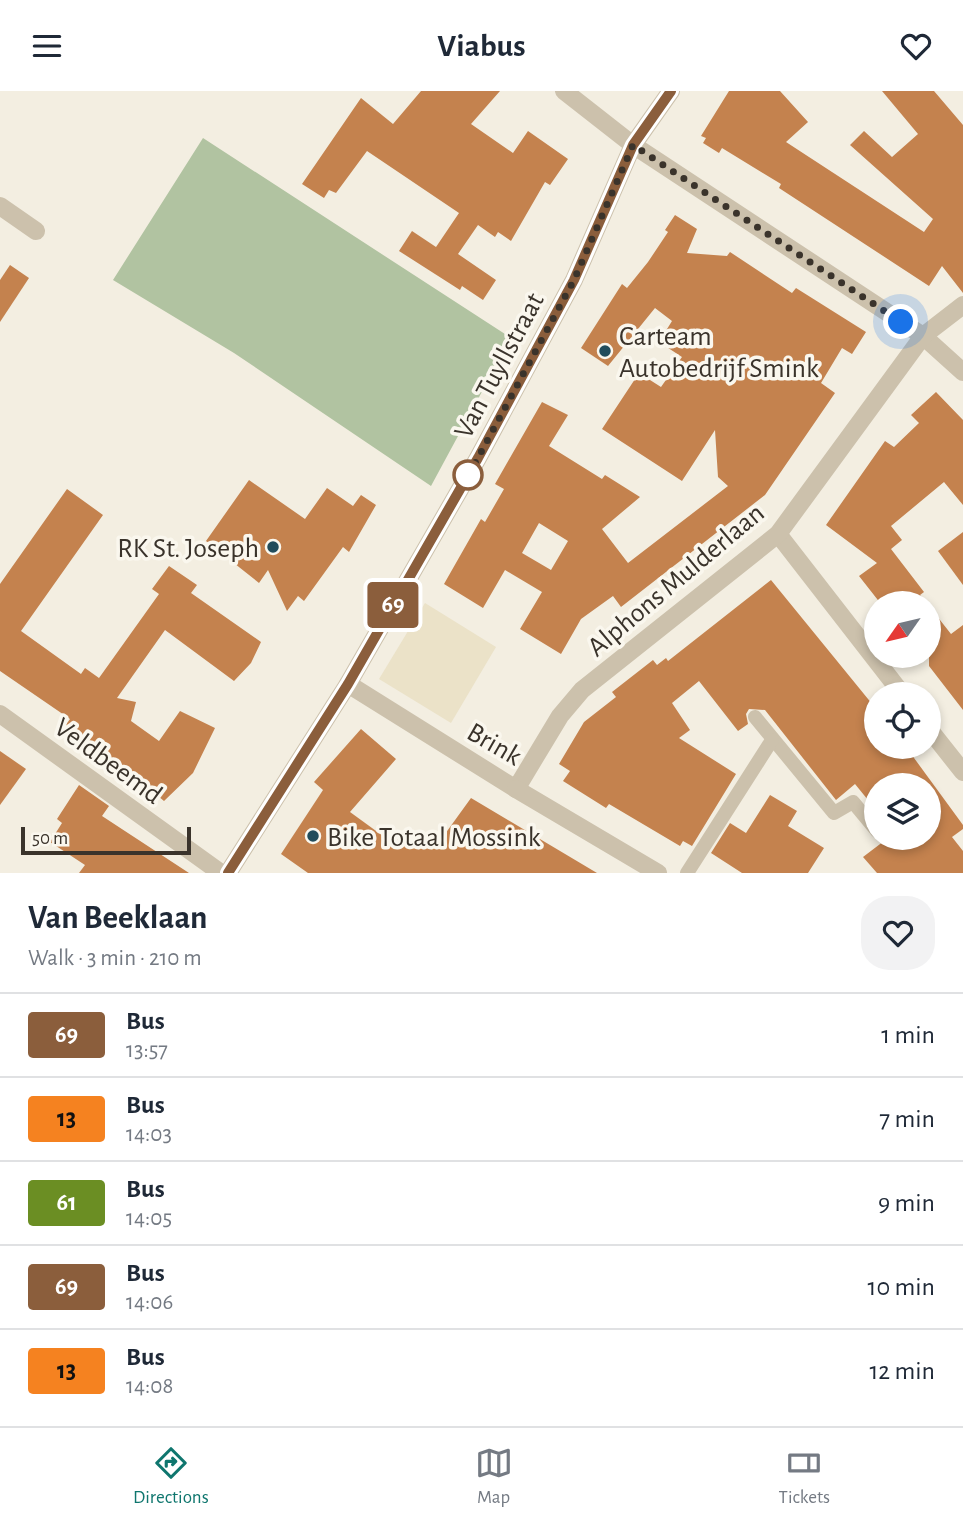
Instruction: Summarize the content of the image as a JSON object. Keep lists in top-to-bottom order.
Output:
{
  "streets": {
    "street": [
      "Van Tuyllstraat",
      "Alphons Mulderlaan",
      "Brink",
      "Veldbeemd"
    ]
  },
  "crossings": [
    ["Van Tuyllstraat", "Brink"],
    ["Alphons Mulderlaan", "Brink"]
  ],
  "places": ["Carteam Autobedrijf Smink", "RK St. Joseph", "Bike Totaal Mossink"],
  "lines": ["bus line 69"],
  "scale_bar": "50 m",
  "north": "bottom left",
  "page": {
    "header": "Viabus",
    "on_map": "69",
    "scale": "50 m",
    "heading": ["Van Beeklaan", "Walk · 3 min · 210 m"],
    "list": [
      {
        "mark": "69",
        "name": "Bus",
        "note": "13:57",
        "value": "1 min"
      },
      {
        "mark": "13",
        "name": "Bus",
        "note": "14:03",
        "value": "7 min"
      },
      {
        "mark": "61",
        "name": "Bus",
        "note": "14:05",
        "value": "9 min"
      },
      {
        "mark": "69",
        "name": "Bus",
        "note": "14:06",
        "value": "10 min"
      },
      {
        "mark": "13",
        "name": "Bus",
        "note": "14:08",
        "value": "12 min"
      }
    ],
    "tabs": ["Directions", "Map", "Tickets"]
  }
}
